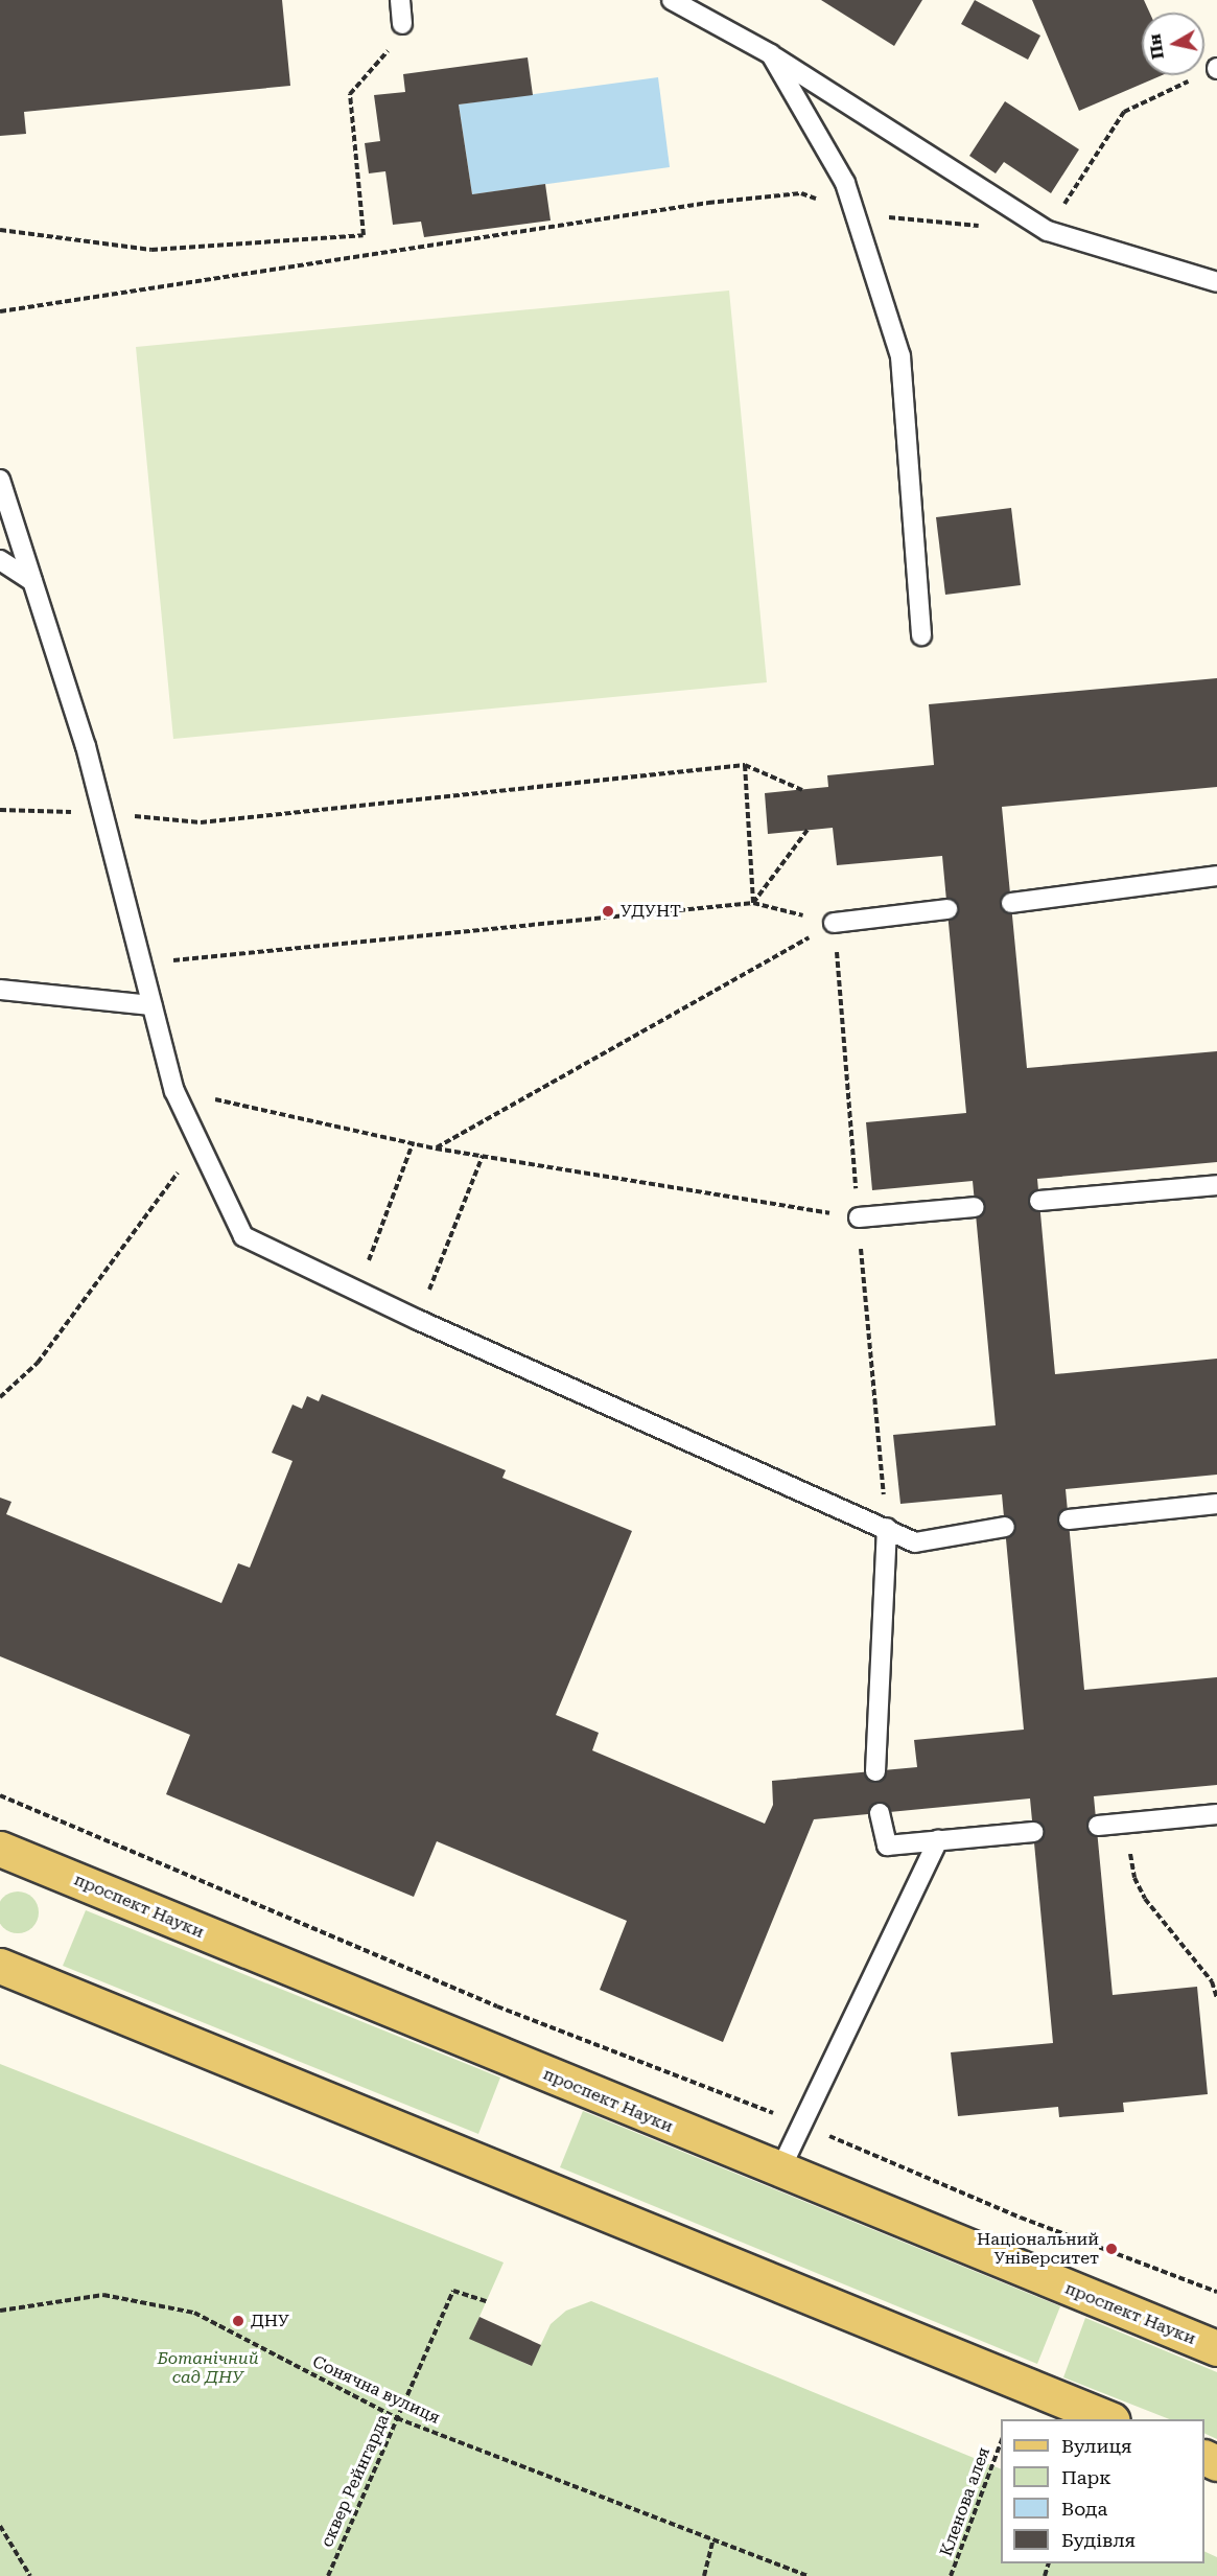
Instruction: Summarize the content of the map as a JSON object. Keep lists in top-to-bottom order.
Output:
{
  "streets": {
    "main road": ["проспект Науки"],
    "path": ["Сонячна вулиця", "сквер Рейнгарда", "Кленова алея"]
  },
  "crossings": [
    ["Сонячна вулиця", "сквер Рейнгарда"]
  ],
  "parks": ["Ботанічний сад ДНУ"],
  "places": ["УДУНТ", "Національний Університет", "ДНУ"],
  "legend": [
    "Вулиця",
    "Парк",
    "Вода",
    "Будівля"
  ],
  "north": "left"
}
